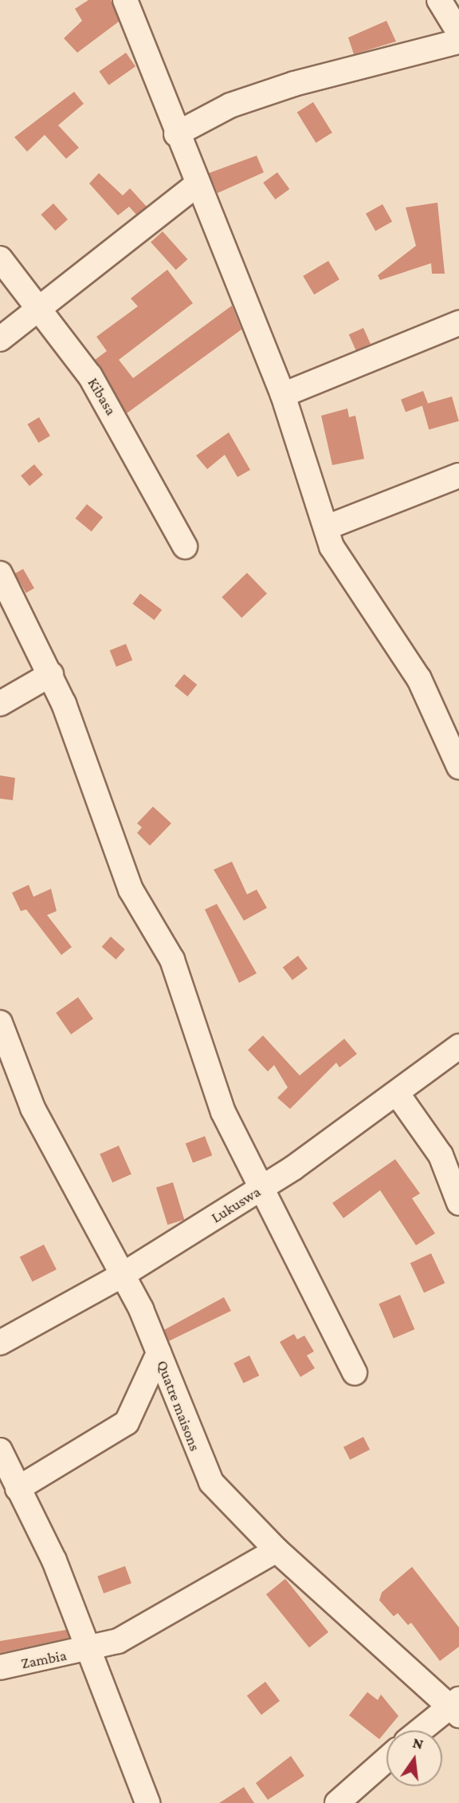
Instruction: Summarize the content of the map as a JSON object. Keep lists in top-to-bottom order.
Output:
{
  "streets": {
    "street": [
      "Kibasa",
      "Lukuswa",
      "Quatre maisons",
      "Zambia"
    ]
  },
  "crossings": [
    ["Lukuswa", "Quatre maisons"],
    ["Quatre maisons", "Zambia"]
  ],
  "north": "top"
}
